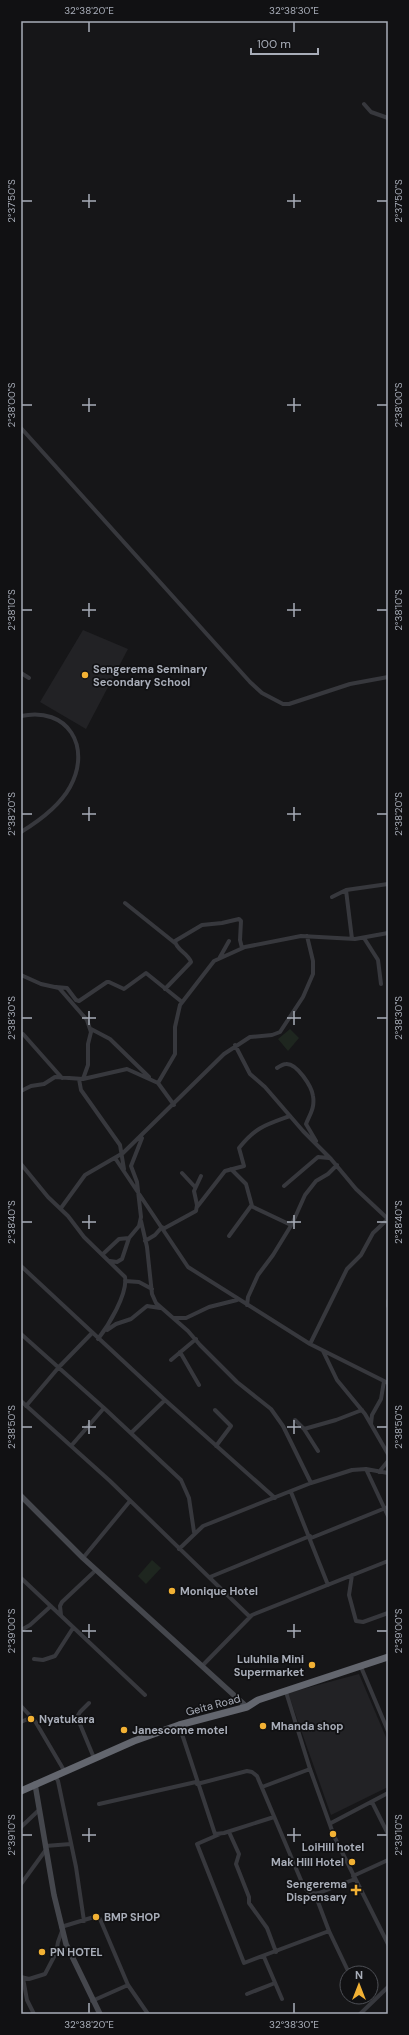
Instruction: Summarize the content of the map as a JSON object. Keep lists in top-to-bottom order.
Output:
{
  "streets": {
    "highway": ["Geita Road"]
  },
  "places": {
    "other": [
      "Sengerema Seminary Secondary School",
      "Monique Hotel",
      "Luluhila Mini Supermarket",
      "Nyatukara",
      "Mhanda shop",
      "Janescome motel",
      "LoiHill hotel",
      "Mak Hill Hotel",
      "BMP SHOP",
      "PN HOTEL"
    ],
    "health": ["Sengerema Dispensary"]
  },
  "scale_bar": "100 m",
  "north": "top",
  "coordinates": [
    "32°38'20\"E",
    "32°38'30\"E",
    "2°37'50\"S",
    "2°38'00\"S",
    "2°38'10\"S",
    "2°38'20\"S",
    "2°38'30\"S",
    "2°38'40\"S",
    "2°38'50\"S",
    "2°39'00\"S",
    "2°39'10\"S"
  ]
}
